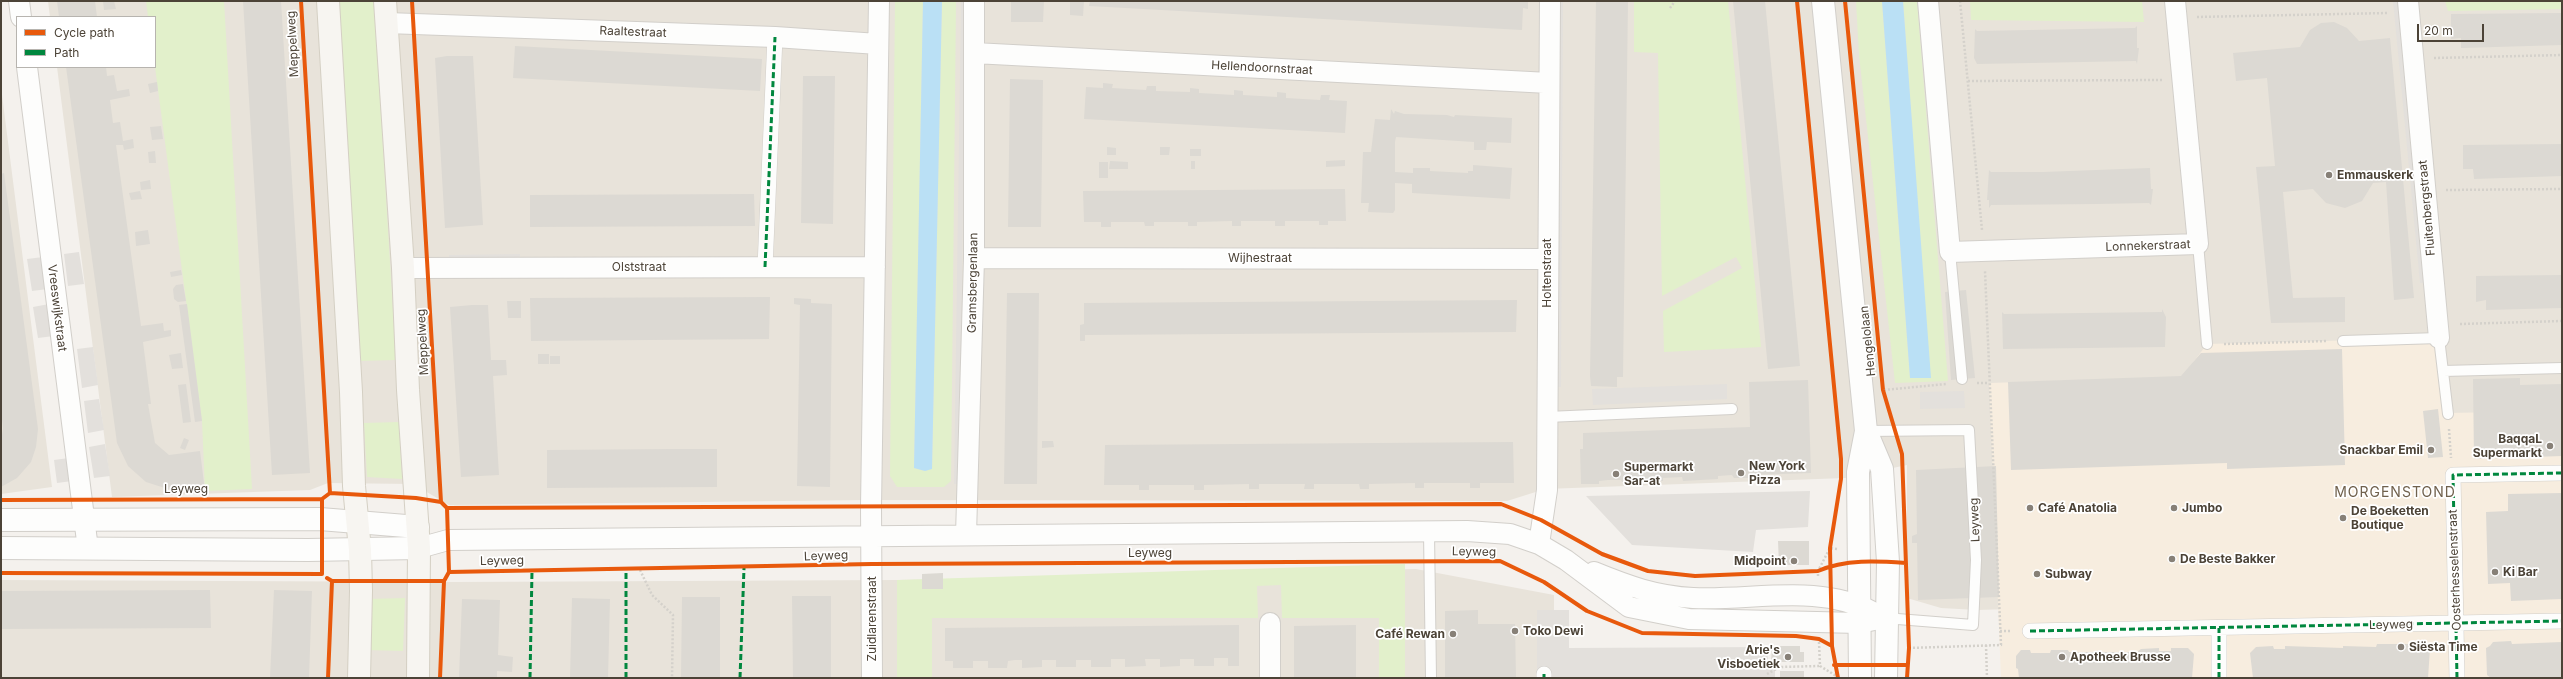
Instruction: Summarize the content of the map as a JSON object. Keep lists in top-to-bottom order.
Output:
{
  "streets": {
    "main road": ["Meppelweg"],
    "street": [
      "Raaltestraat",
      "Hellendoornstraat",
      "Fluitenbergstraat",
      "Lonnekerstraat",
      "Wijhestraat",
      "Olststraat",
      "Holtenstraat",
      "Gramsbergenlaan",
      "Vreeswijkstraat",
      "Hengelolaan",
      "Leyweg",
      "Oosterhesselenstraat",
      "Zuidlarenstraat"
    ]
  },
  "crossings": [
    ["Raaltestraat", "Meppelweg"],
    ["Meppelweg", "Olststraat"],
    ["Meppelweg", "Leyweg"],
    ["Hellendoornstraat", "Holtenstraat"],
    ["Hellendoornstraat", "Gramsbergenlaan"],
    ["Wijhestraat", "Holtenstraat"],
    ["Wijhestraat", "Gramsbergenlaan"],
    ["Holtenstraat", "Leyweg"],
    ["Gramsbergenlaan", "Leyweg"],
    ["Vreeswijkstraat", "Leyweg"],
    ["Hengelolaan", "Leyweg"],
    ["Leyweg", "Oosterhesselenstraat"],
    ["Leyweg", "Zuidlarenstraat"]
  ],
  "districts": ["MORGENSTOND"],
  "places": [
    "Emmauskerk",
    "BaqqaL Supermarkt",
    "Snackbar Emil",
    "New York Pizza",
    "Supermarkt Sar-at",
    "Café Anatolia",
    "Jumbo",
    "De Boeketten Boutique",
    "De Beste Bakker",
    "Midpoint",
    "Ki Bar",
    "Subway",
    "Toko Dewi",
    "Café Rewan",
    "Siësta Time",
    "Arie's Visboetiek",
    "Apotheek Brusse"
  ],
  "legend": ["Cycle path", "Path"],
  "scale_bar": "20 m"
}
